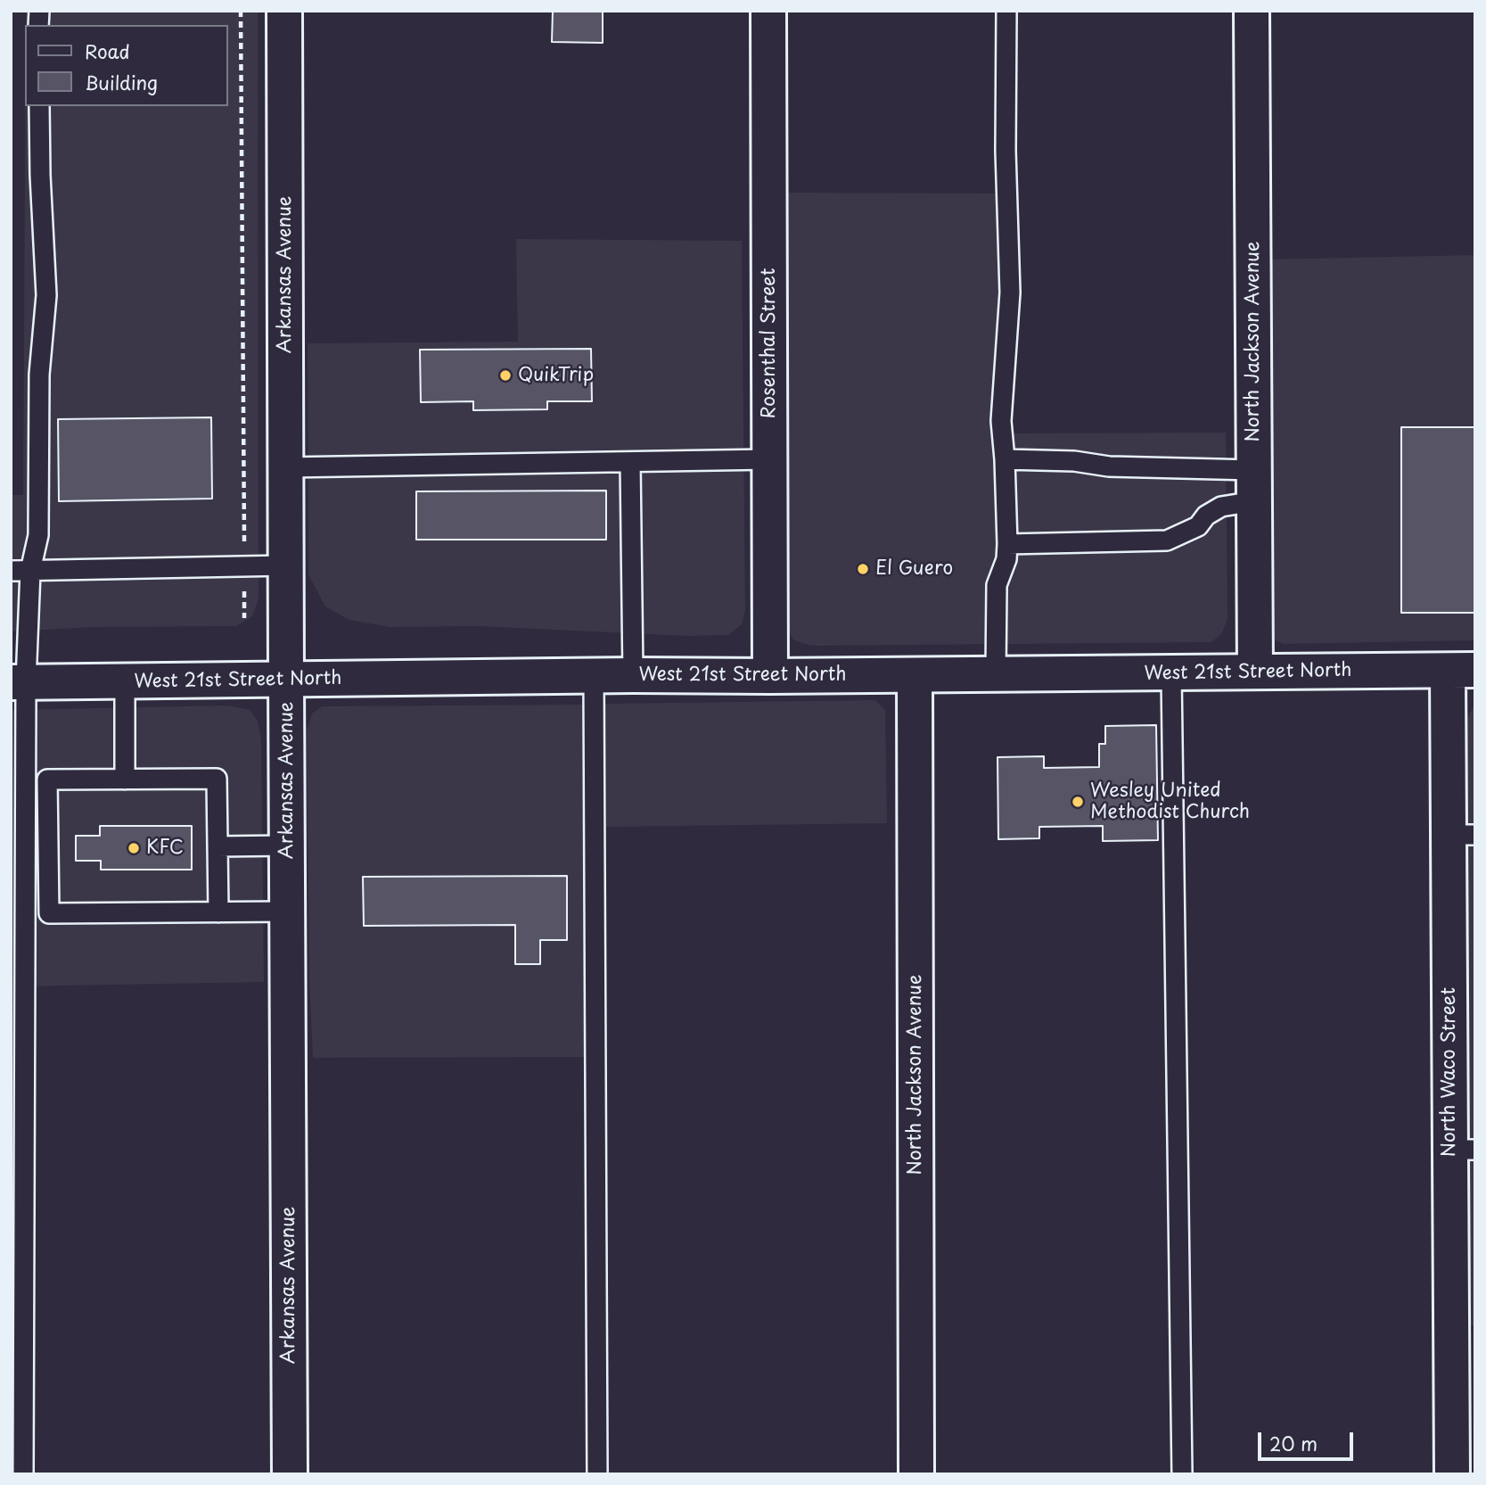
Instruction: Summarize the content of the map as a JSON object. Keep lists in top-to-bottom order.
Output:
{
  "streets": {
    "street": [
      "Arkansas Avenue",
      "North Jackson Avenue",
      "Rosenthal Street",
      "West 21st Street North",
      "North Waco Street"
    ]
  },
  "crossings": [
    ["Arkansas Avenue", "West 21st Street North"],
    ["North Jackson Avenue", "West 21st Street North"],
    ["Rosenthal Street", "West 21st Street North"],
    ["West 21st Street North", "North Waco Street"]
  ],
  "places": [
    "QuikTrip",
    "El Guero",
    "Wesley United Methodist Church",
    "KFC"
  ],
  "legend": ["Road", "Building"],
  "scale_bar": "20 m"
}
